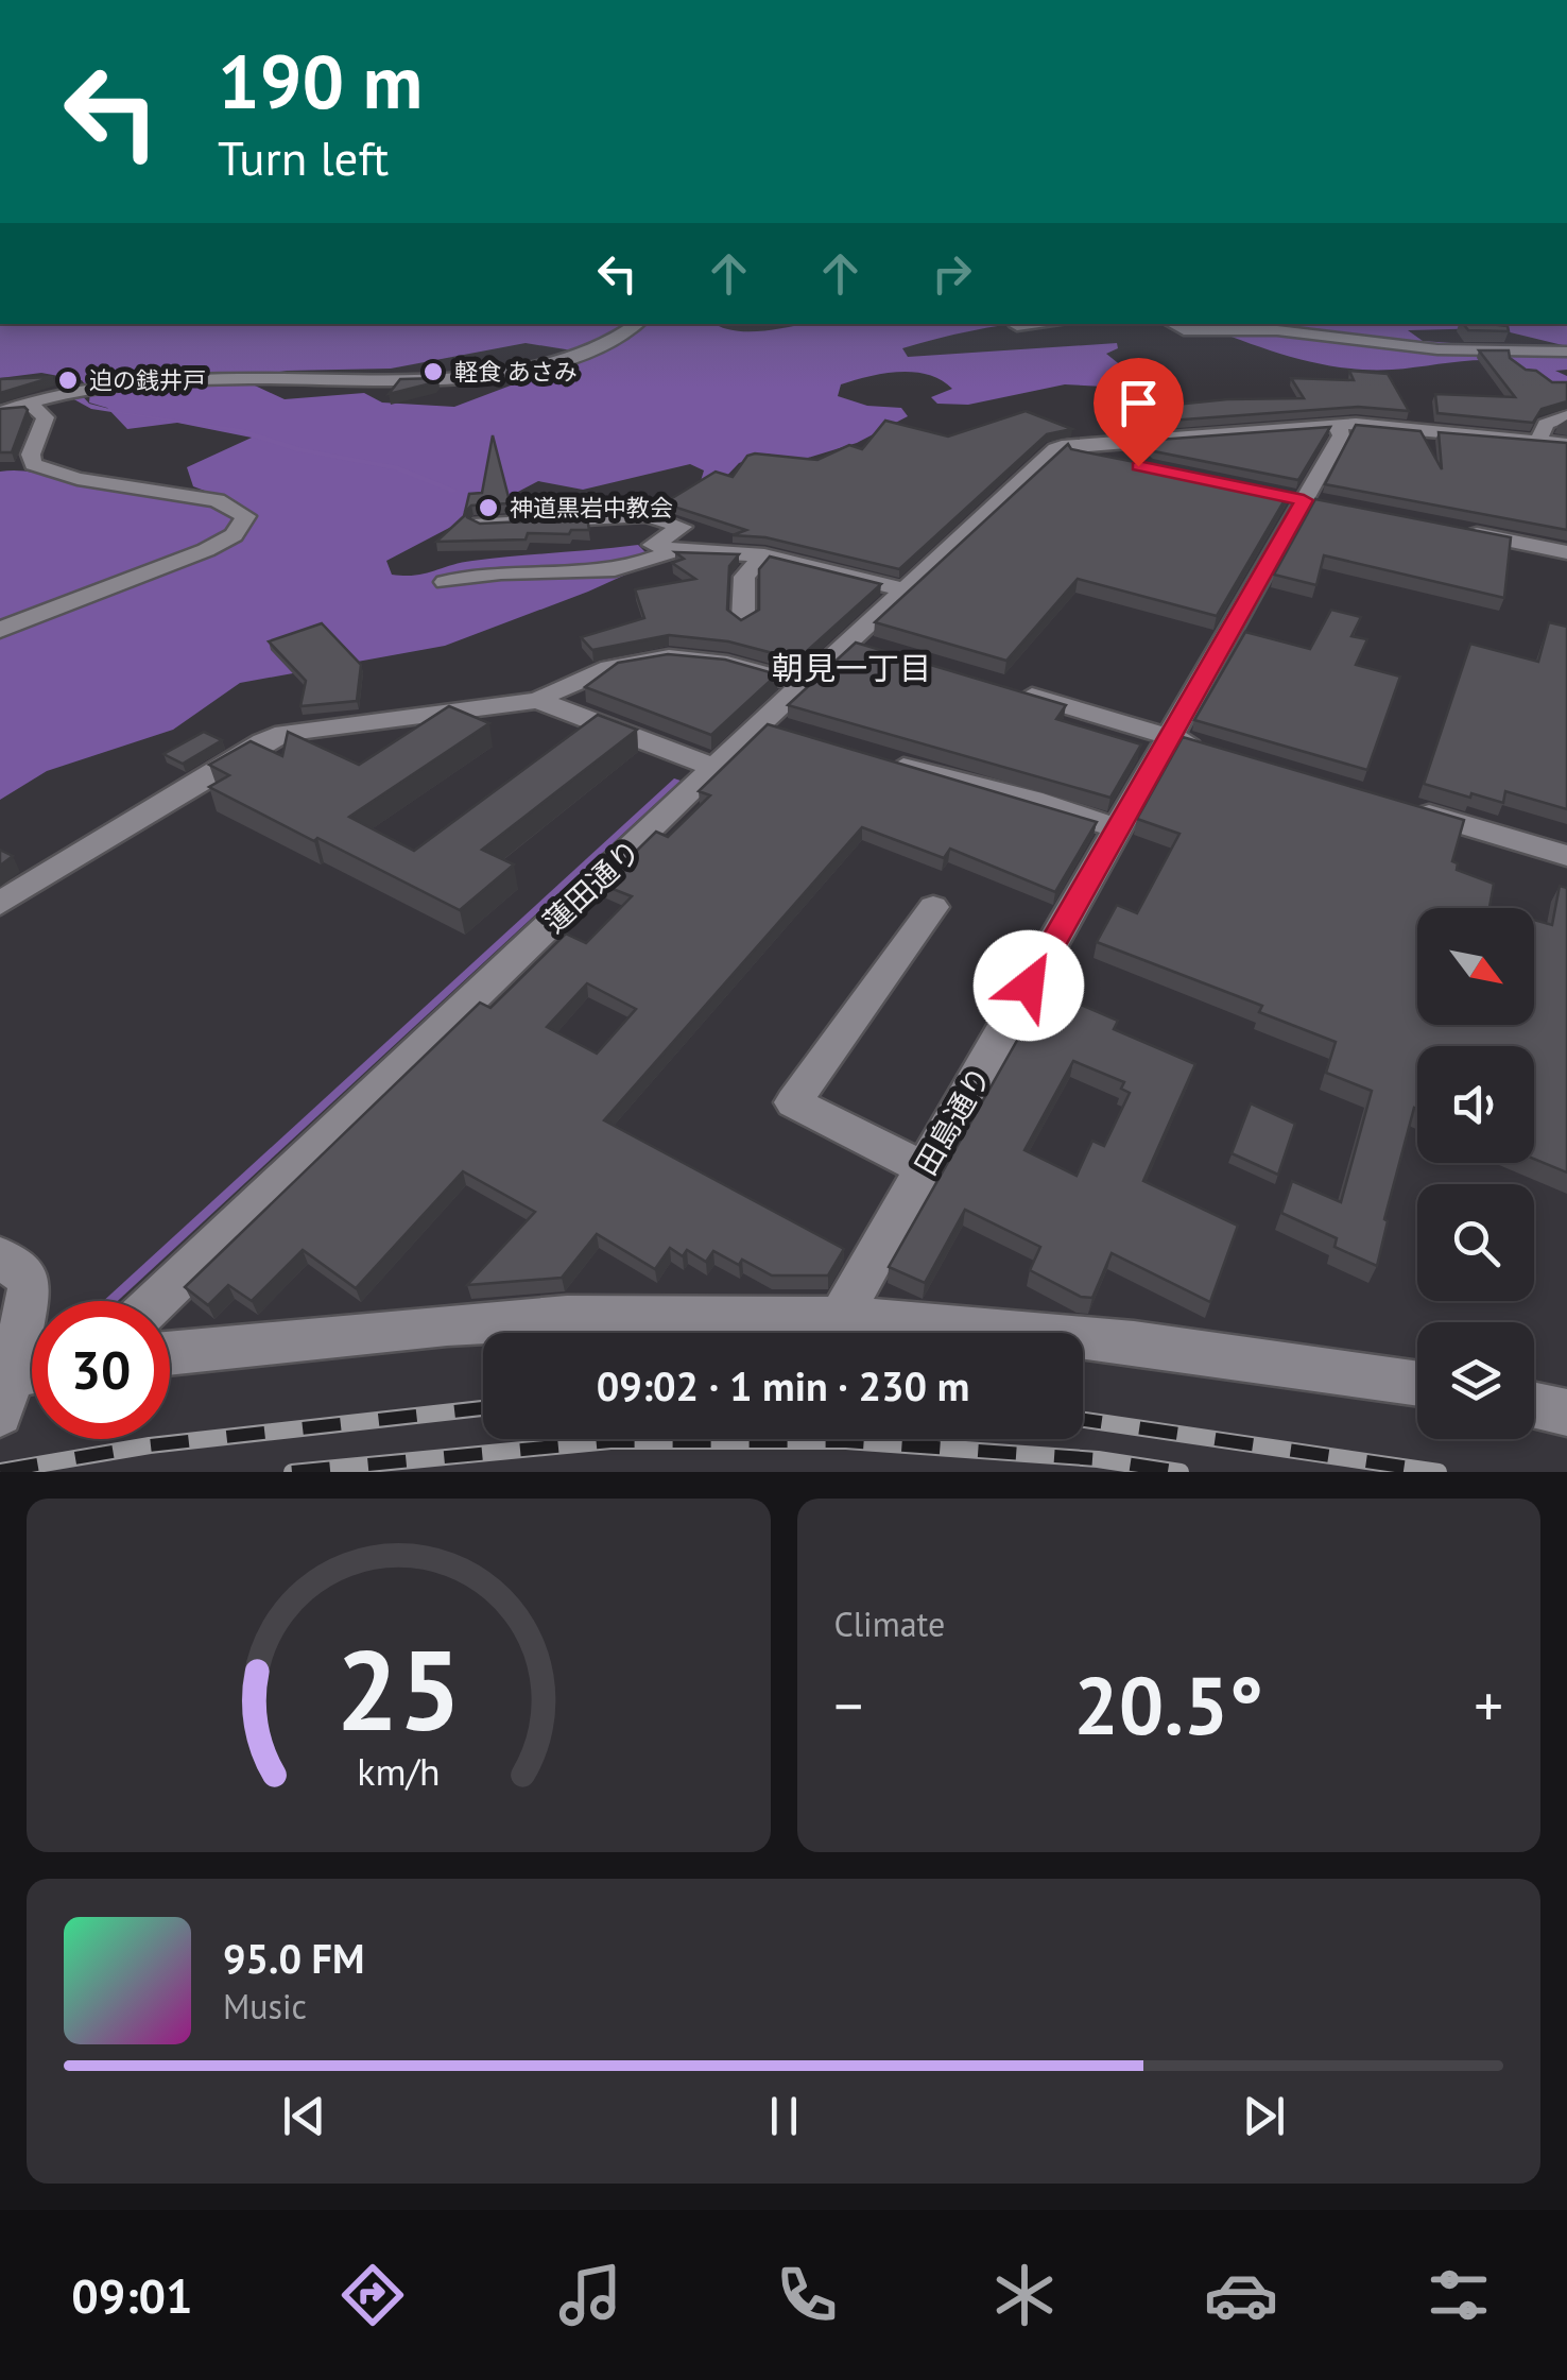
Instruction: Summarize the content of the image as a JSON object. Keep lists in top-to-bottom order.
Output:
{
  "streets": {
    "street": ["蓮田通り", "田島通り"]
  },
  "districts": ["朝見一丁目"],
  "places": ["軽食 あさみ", "迫の銭井戸", "神道黒岩中教会"],
  "north": "bottom right",
  "page": {
    "turn": ["190 m", "Turn left"],
    "limit": "30",
    "trip": "09:02 · 1 min · 230 m",
    "tile": "Climate",
    "heat": ["−", "20.5°", "+"],
    "song": ["95.0 FM", "Music"],
    "tabs": "09:01",
    "gauge": ["25", "km/h"]
  }
}
